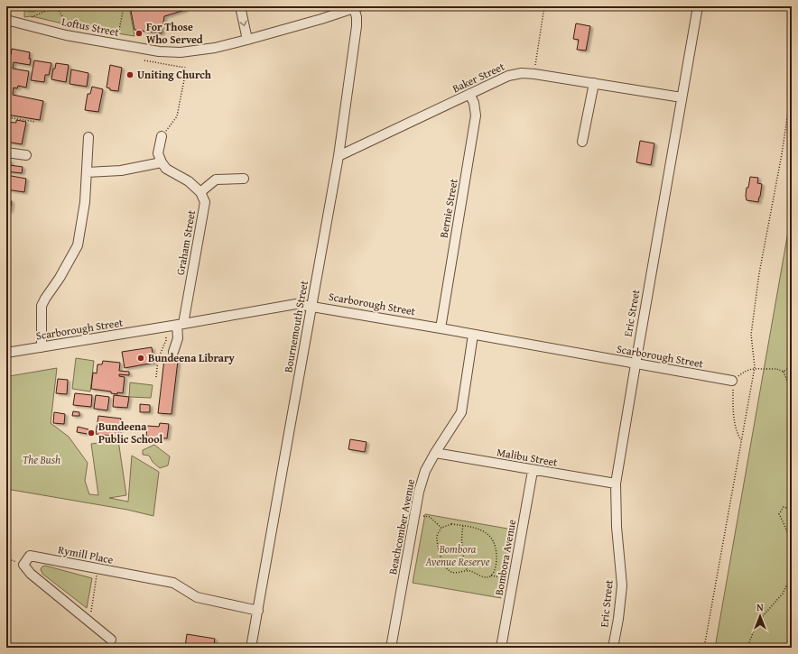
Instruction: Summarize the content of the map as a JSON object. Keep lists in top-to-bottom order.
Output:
{
  "streets": {
    "street": [
      "Loftus Street",
      "Baker Street",
      "Bernie Street",
      "Graham Street",
      "Scarborough Street",
      "Eric Street",
      "Bournemouth Street",
      "Malibu Street",
      "Beachcomber Avenue",
      "Rymill Place",
      "Bombora Avenue"
    ]
  },
  "crossings": [
    ["Loftus Street", "Bournemouth Street"],
    ["Baker Street", "Bernie Street"],
    ["Baker Street", "Eric Street"],
    ["Baker Street", "Bournemouth Street"],
    ["Bernie Street", "Scarborough Street"],
    ["Graham Street", "Scarborough Street"],
    ["Scarborough Street", "Eric Street"],
    ["Scarborough Street", "Bournemouth Street"],
    ["Scarborough Street", "Beachcomber Avenue"],
    ["Eric Street", "Malibu Street"],
    ["Bournemouth Street", "Rymill Place"],
    ["Malibu Street", "Beachcomber Avenue"],
    ["Malibu Street", "Bombora Avenue"]
  ],
  "parks": ["The Bush", "Bombora Avenue Reserve"],
  "places": [
    "For Those Who Served",
    "Uniting Church",
    "Bundeena Library",
    "Bundeena Public School"
  ],
  "north": "top"
}
